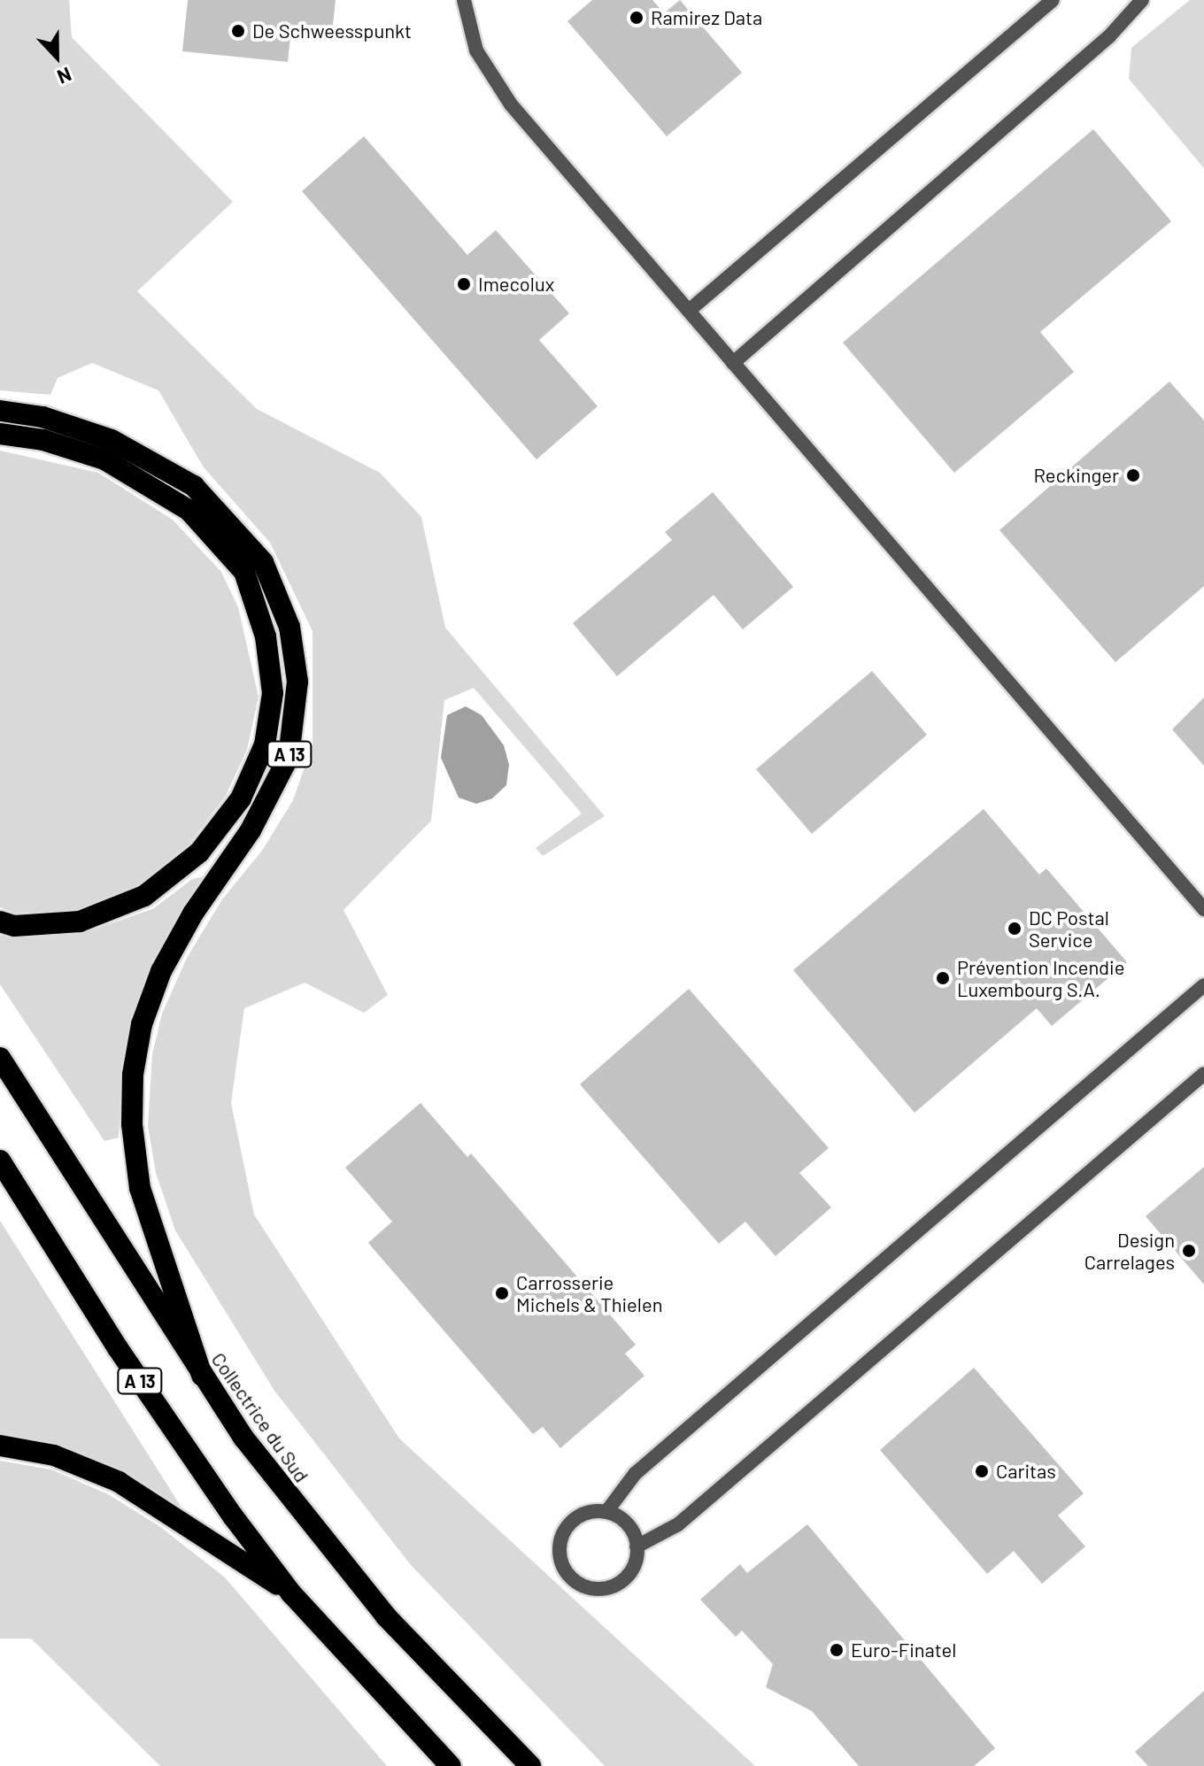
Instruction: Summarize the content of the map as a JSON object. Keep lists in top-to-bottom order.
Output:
{
  "streets": {
    "highway": ["A 13", "Collectrice du Sud"]
  },
  "crossings": [
    ["A 13", "Collectrice du Sud"]
  ],
  "places": [
    "Ramirez Data",
    "De Schweesspunkt",
    "Imecolux",
    "Reckinger",
    "DC Postal Service",
    "Prévention Incendie Luxembourg S.A.",
    "Design Carrelages",
    "Carrosserie Michels & Thielen",
    "Caritas",
    "Euro-Finatel"
  ],
  "north": "bottom"
}
